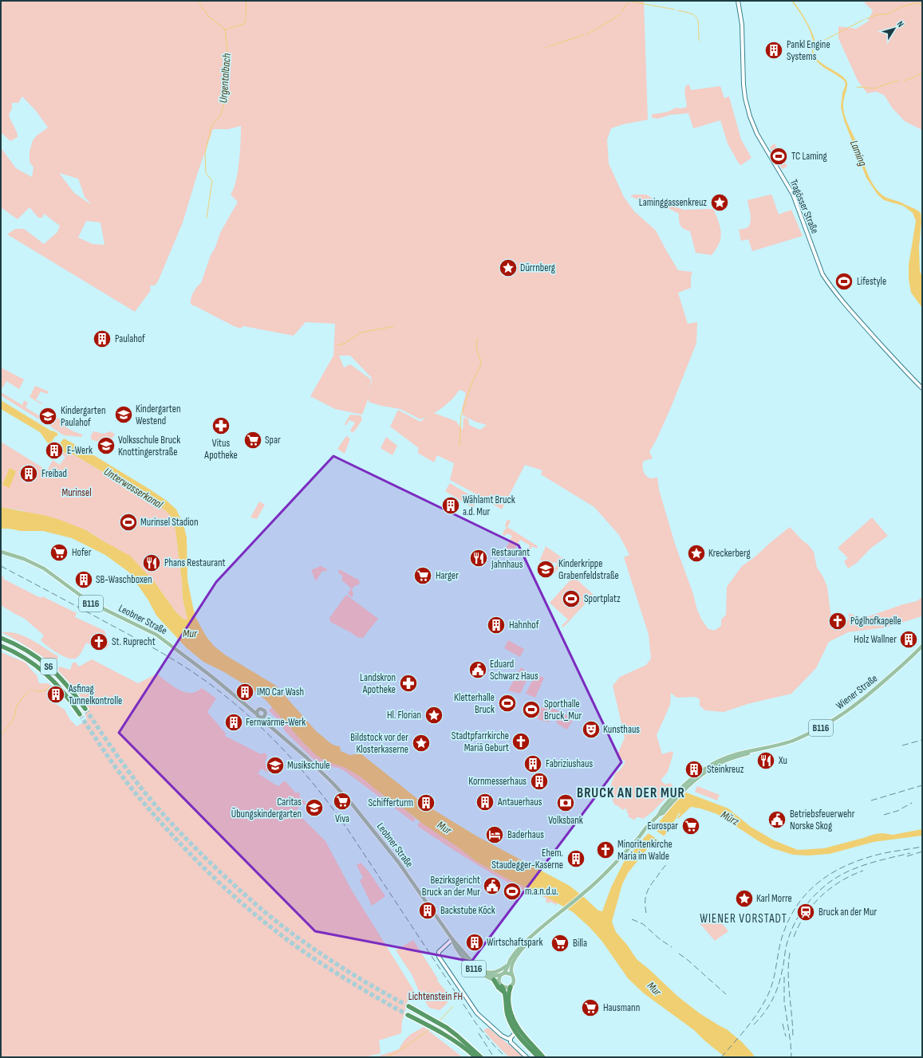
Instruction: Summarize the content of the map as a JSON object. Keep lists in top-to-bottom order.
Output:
{
  "streets": {
    "highway": ["S6"],
    "main road": [
      "Tragösser Straße",
      "B116",
      "Leobner Straße",
      "Wiener Straße"
    ]
  },
  "crossings": [
    ["B116", "Leobner Straße"]
  ],
  "districts": ["BRUCK AN DER MUR", "WIENER VORSTADT"],
  "water": [
    "Urgentalbach",
    "Laming",
    "Unterwasserkanal",
    "Mur",
    "Mürz"
  ],
  "parks": ["Murinsel", "Lichtenstein FH"],
  "places": {
    "building": [
      "Pankl Engine Systems",
      "Paulahof",
      "E-Werk",
      "Freibad",
      "Wählamt Bruck a.d. Mur",
      "SB-Waschboxen",
      "Hahnhof",
      "Holz Wallner",
      "IMO Car Wash",
      "Asfinag Tunnelkontrolle",
      "Fernwärme-Werk",
      "Fabriziushaus",
      "Steinkreuz",
      "Kornmesserhaus",
      "Antauerhaus",
      "Schifferturm",
      "Ehem. Staudegger-Kaserne",
      "Backstube Köck",
      "Wirtschaftspark"
    ],
    "sports": [
      "TC Laming",
      "Lifestyle",
      "Murinsel Stadion",
      "Sportplatz",
      "Kletterhalle Bruck",
      "Sporthalle Bruck_Mur",
      "m.a.n.d.u."
    ],
    "place": [
      "Laminggassenkreuz",
      "Dürrnberg",
      "Kreckerberg",
      "Hl. Florian",
      "Bildstock vor der Klosterkaserne",
      "Karl Morre"
    ],
    "school or university": [
      "Kindergarten Westend",
      "Kindergarten Paulahof",
      "Volksschule Bruck Knottingerstraße",
      "Kinderkrippe Grabenfeldstraße",
      "Musikschule",
      "Caritas Übungskindergarten"
    ],
    "pharmacy": ["Vitus Apotheke", "Landskron Apotheke"],
    "supermarket": [
      "Spar",
      "Hofer",
      "Harger",
      "Viva",
      "Eurospar",
      "Billa",
      "Hausmann"
    ],
    "restaurant": ["Restaurant Jahnhaus", "Phans Restaurant", "Xu"],
    "church": [
      "Pöglhofkapelle",
      "St. Ruprecht",
      "Stadtpfarrkirche Mariä Geburt",
      "Minoritenkirche Maria im Walde"
    ],
    "public building": ["Eduard Schwarz Haus", "Betriebsfeuerwehr Norske Skog", "Bezirksgericht Bruck an der Mur"],
    "theatre": ["Kunsthaus"],
    "bank": ["Volksbank"],
    "hotel": ["Baderhaus"],
    "station": ["Bruck an der Mur"]
  },
  "north": "top right"
}
